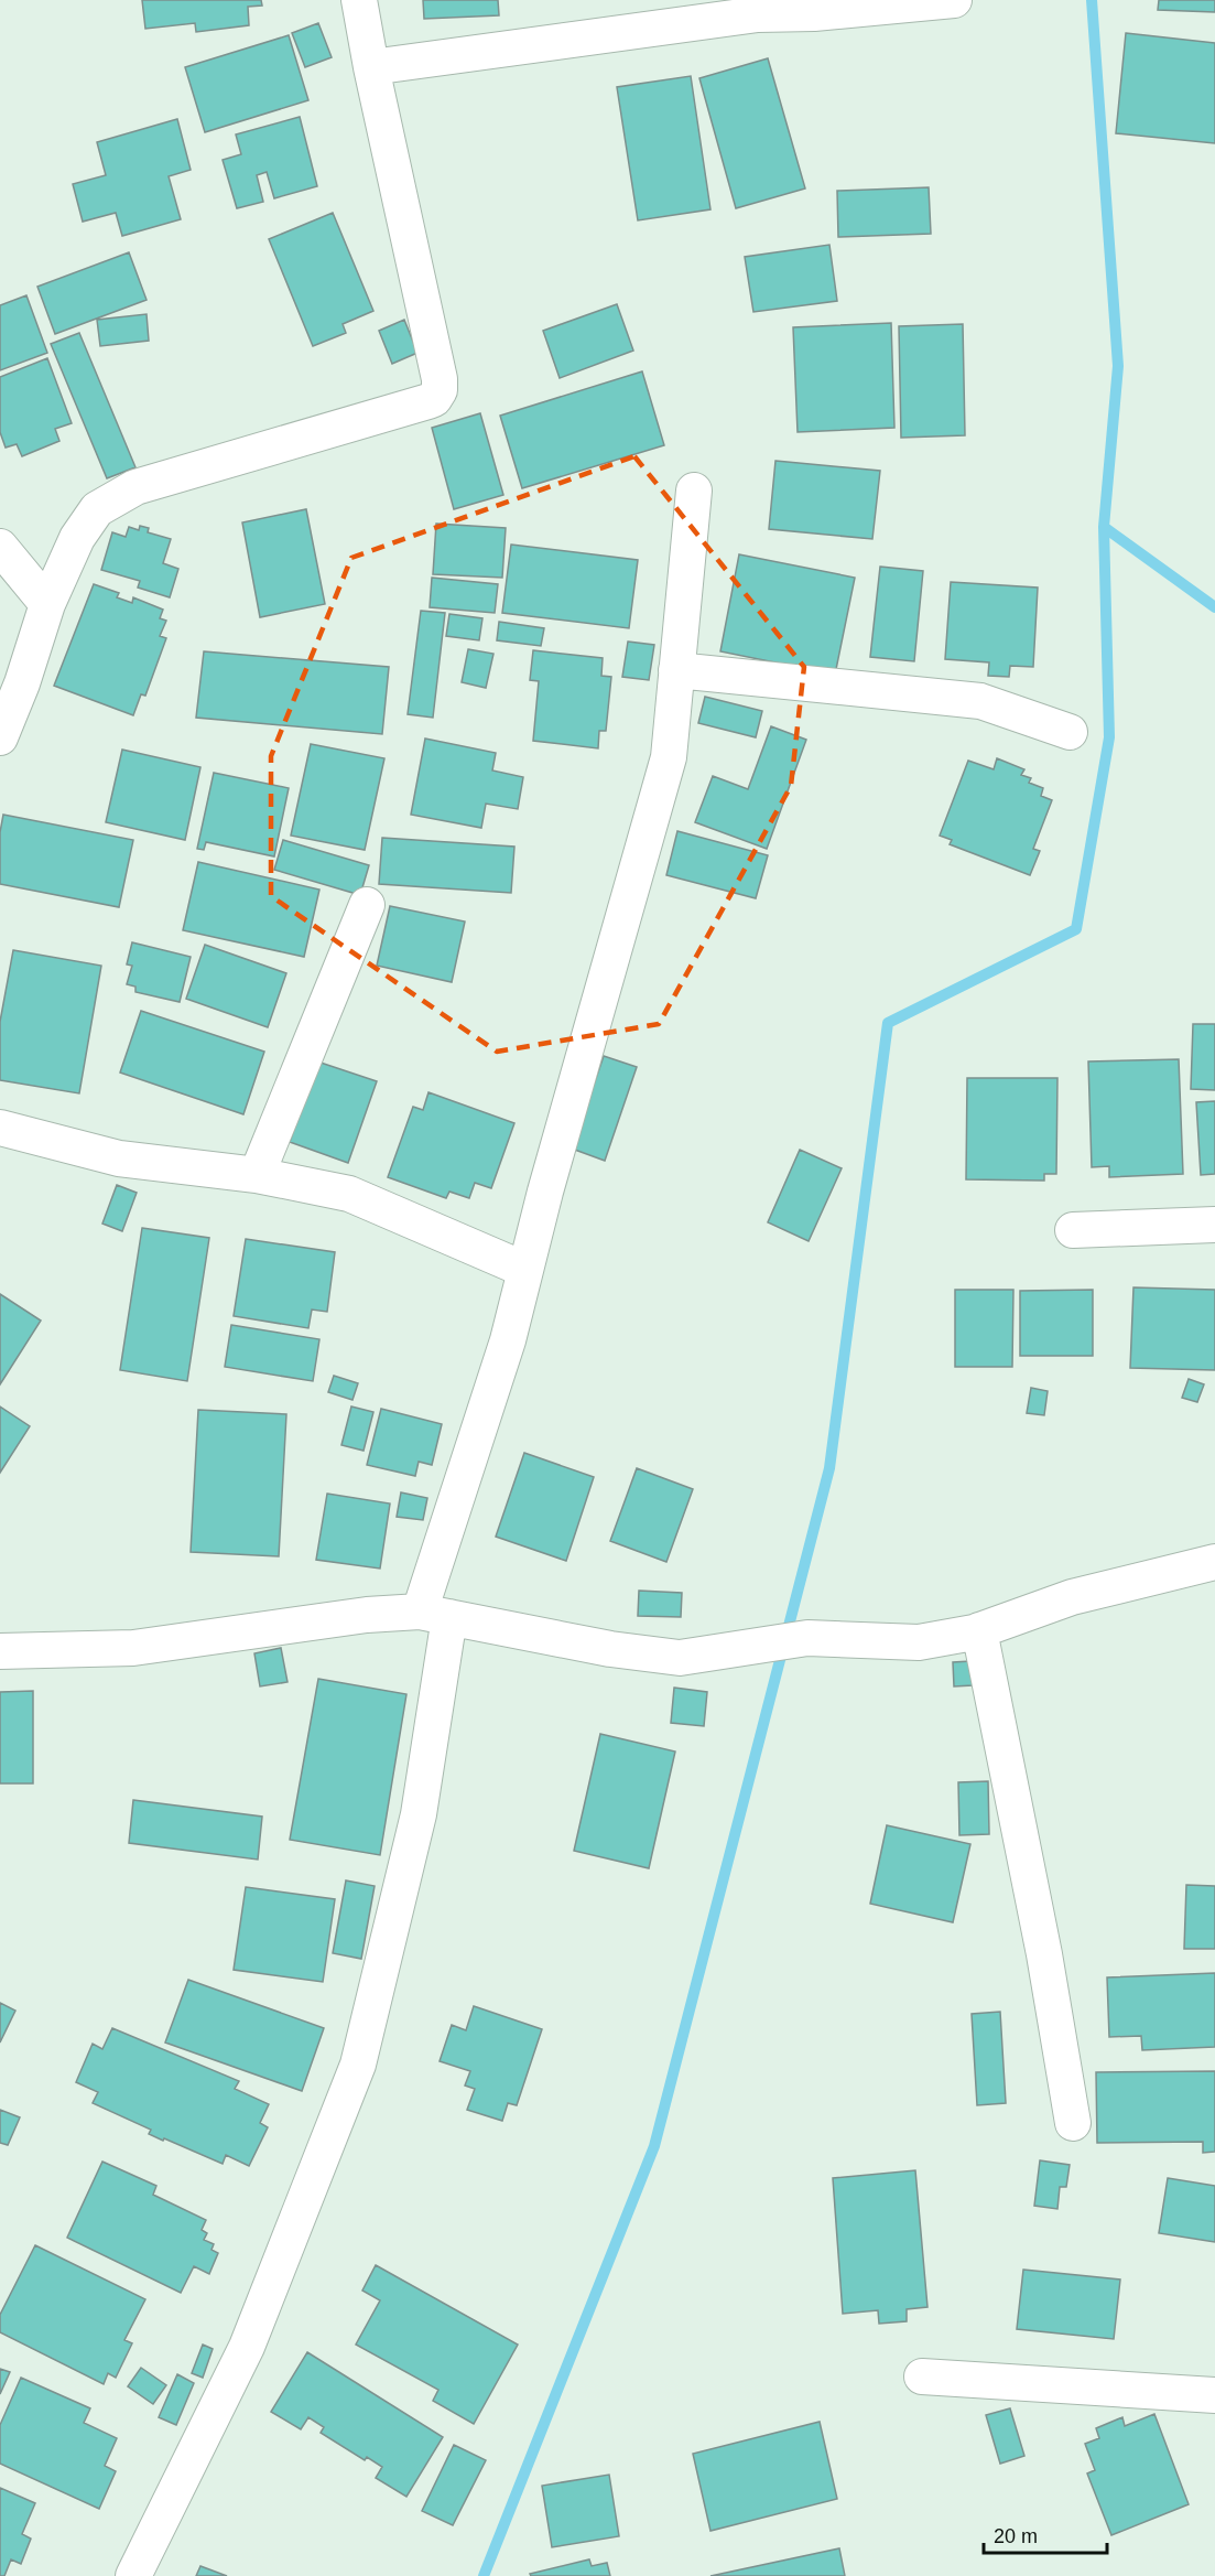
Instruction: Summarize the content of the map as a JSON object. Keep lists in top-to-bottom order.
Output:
{
  "scale_bar": "20 m"
}
